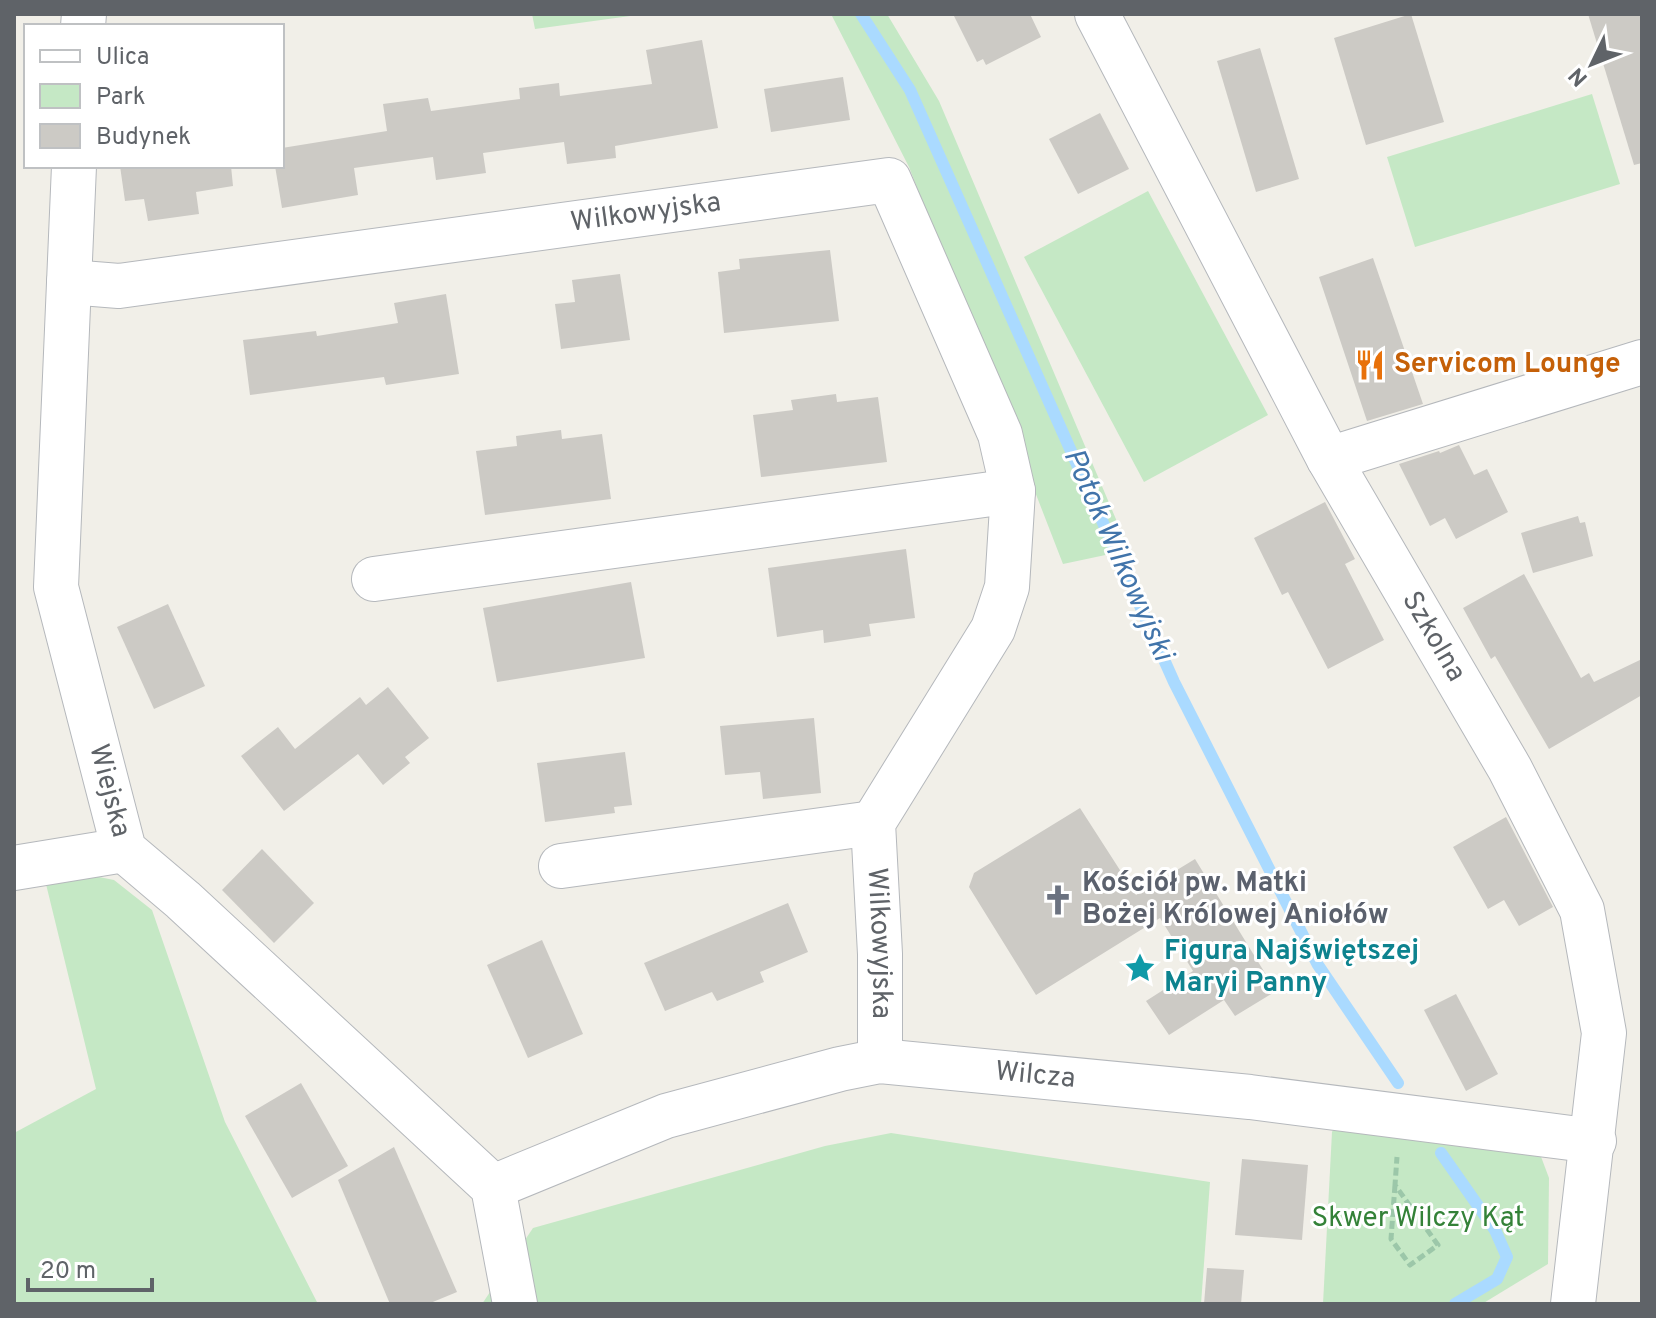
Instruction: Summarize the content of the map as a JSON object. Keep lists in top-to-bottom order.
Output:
{
  "streets": {
    "street": [
      "Wilkowyjska",
      "Szkolna",
      "Wiejska",
      "Wilcza"
    ]
  },
  "crossings": [
    ["Wilkowyjska", "Wiejska"],
    ["Wilkowyjska", "Wilcza"],
    ["Szkolna", "Wilcza"],
    ["Wiejska", "Wilcza"]
  ],
  "water": ["Potok Wilkowyjski"],
  "parks": ["Skwer Wilczy Kąt"],
  "places": {
    "restaurant": ["Servicom Lounge"],
    "church": ["Kościół pw. Matki Bożej Królowej Aniołów"],
    "place": ["Figura Najświętszej Maryi Panny"]
  },
  "legend": ["Ulica", "Park", "Budynek"],
  "scale_bar": "20 m",
  "north": "bottom left"
}
